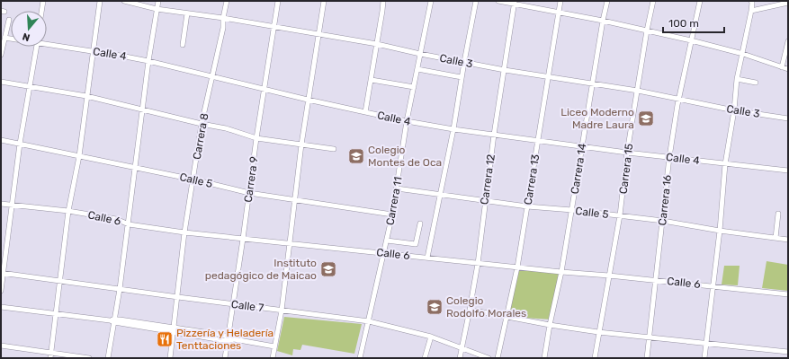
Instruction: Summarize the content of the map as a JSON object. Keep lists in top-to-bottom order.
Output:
{
  "streets": {
    "street": [
      "Calle 4",
      "Calle 3",
      "Carrera 8",
      "Carrera 14",
      "Carrera 15",
      "Carrera 9",
      "Carrera 12",
      "Carrera 13",
      "Calle 5",
      "Carrera 16",
      "Carrera 11",
      "Calle 6",
      "Calle 7"
    ]
  },
  "crossings": [
    ["Calle 4", "Carrera 8"],
    ["Calle 4", "Carrera 14"],
    ["Calle 4", "Carrera 15"],
    ["Calle 4", "Carrera 9"],
    ["Calle 4", "Carrera 12"],
    ["Calle 4", "Carrera 13"],
    ["Calle 4", "Carrera 16"],
    ["Calle 4", "Carrera 11"],
    ["Calle 3", "Carrera 8"],
    ["Calle 3", "Carrera 14"],
    ["Calle 3", "Carrera 15"],
    ["Calle 3", "Carrera 9"],
    ["Calle 3", "Carrera 12"],
    ["Calle 3", "Carrera 13"],
    ["Calle 3", "Carrera 16"],
    ["Calle 3", "Carrera 11"],
    ["Carrera 8", "Calle 5"],
    ["Carrera 8", "Calle 6"],
    ["Carrera 8", "Calle 7"],
    ["Carrera 14", "Calle 5"],
    ["Carrera 14", "Calle 6"],
    ["Carrera 15", "Calle 5"],
    ["Carrera 15", "Calle 6"],
    ["Carrera 9", "Calle 5"],
    ["Carrera 9", "Calle 6"],
    ["Carrera 9", "Calle 7"],
    ["Carrera 12", "Calle 5"],
    ["Carrera 12", "Calle 6"],
    ["Carrera 12", "Calle 7"],
    ["Carrera 13", "Calle 5"],
    ["Carrera 13", "Calle 6"],
    ["Calle 5", "Carrera 16"],
    ["Calle 5", "Carrera 11"],
    ["Carrera 16", "Calle 6"],
    ["Carrera 11", "Calle 6"],
    ["Carrera 11", "Calle 7"]
  ],
  "places": {
    "school or university": [
      "Liceo Moderno Madre Laura",
      "Colegio Montes de Oca",
      "Instituto pedagógico de Maicao",
      "Colegio Rodolfo Morales"
    ],
    "restaurant": ["Pizzería y Heladería Tenttaciones"]
  },
  "scale_bar": "100 m",
  "north": "bottom"
}
